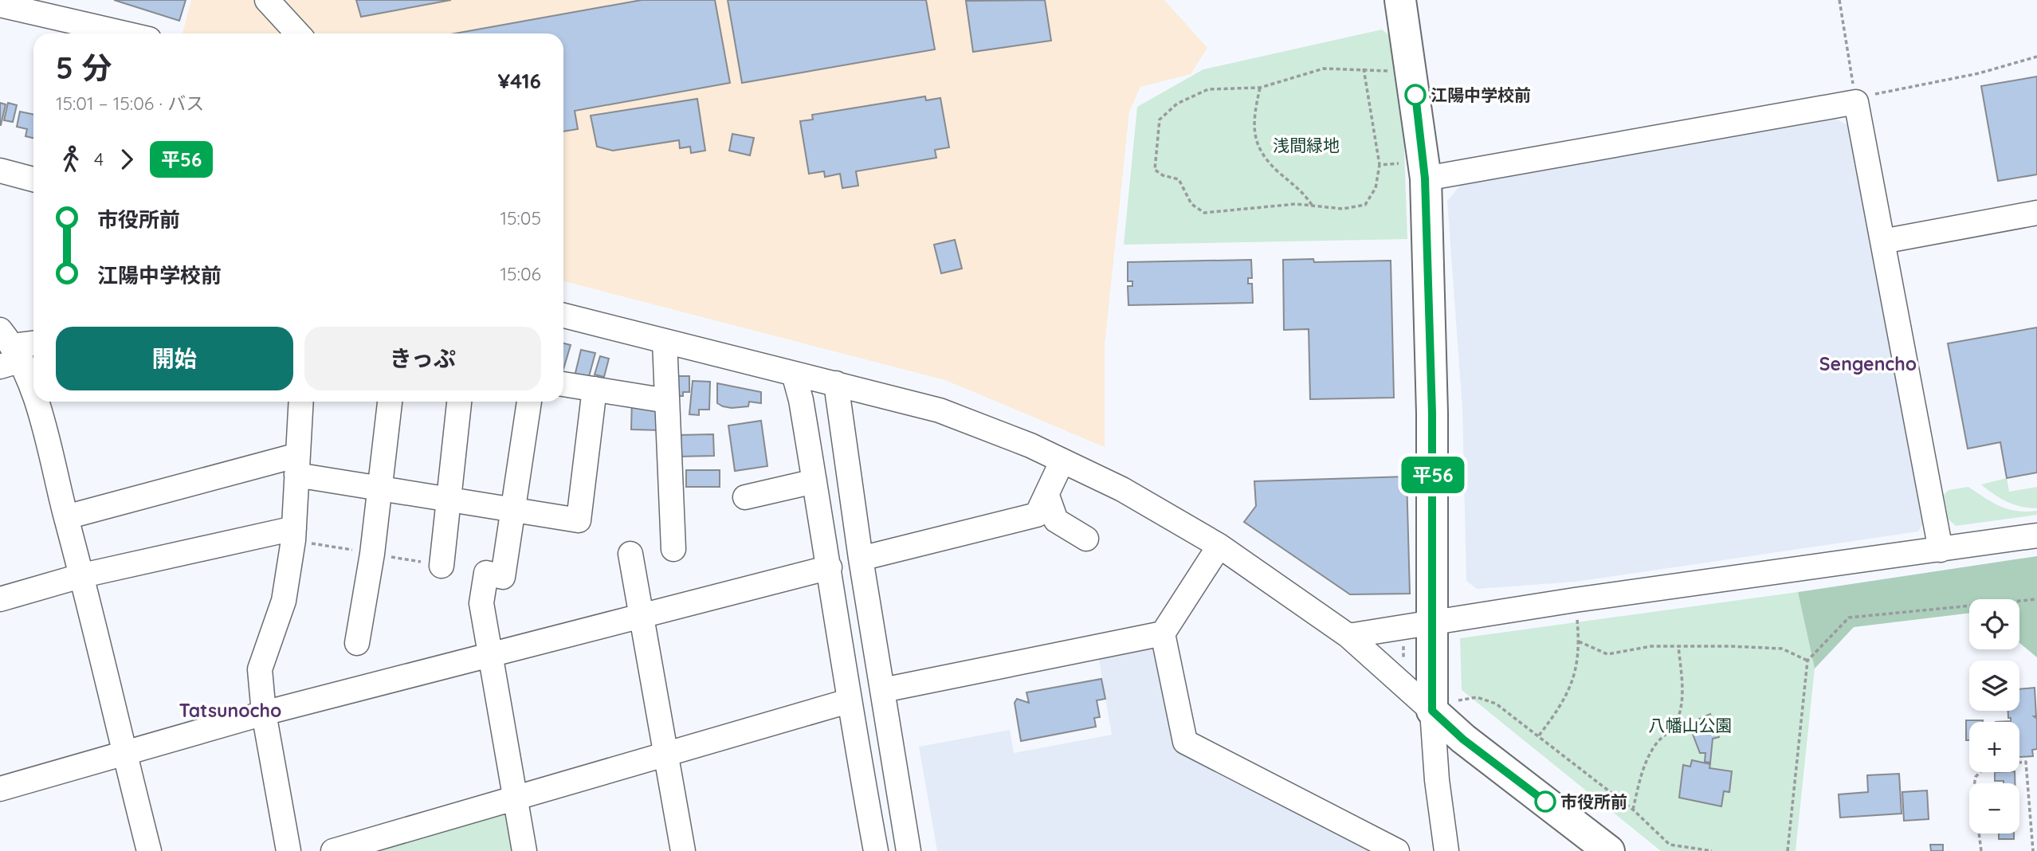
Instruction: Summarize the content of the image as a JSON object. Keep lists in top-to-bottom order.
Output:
{
  "districts": ["Sengencho", "Tatsunocho"],
  "parks": ["浅間緑地", "八幡山公園"],
  "places": ["江陽中学校前", "市役所前"],
  "lines": ["bus line 平56"],
  "page": {
    "on_map": "平56",
    "heading": ["5 分", "15:01 – 15:06 · バス", "¥416"],
    "legs": ["4", "平56"],
    "list": [
      {
        "name": "市役所前",
        "value": "15:05"
      },
      {
        "name": "江陽中学校前",
        "value": "15:06"
      }
    ],
    "buttons": ["開始", "きっぷ"],
    "map_buttons": ["+", "−"]
  }
}
